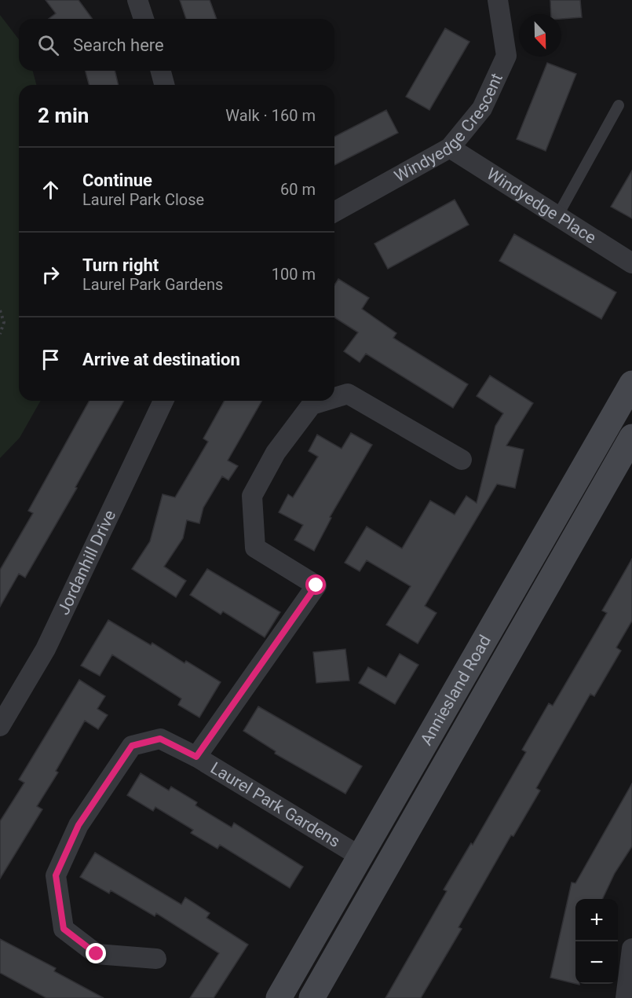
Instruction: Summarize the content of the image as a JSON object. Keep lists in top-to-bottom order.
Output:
{
  "streets": {
    "street": [
      "Windyedge Crescent",
      "Windyedge Place",
      "Jordanhill Drive",
      "Anniesland Road",
      "Laurel Park Gardens"
    ]
  },
  "crossings": [
    ["Windyedge Crescent", "Windyedge Place"],
    ["Anniesland Road", "Laurel Park Gardens"]
  ],
  "north": "bottom",
  "page": {
    "search": "Search here",
    "heading": ["2 min", "Walk · 160 m"],
    "list": [
      ["Continue", "Laurel Park Close", "60 m"],
      ["Turn right", "Laurel Park Gardens", "100 m"],
      "Arrive at destination"
    ],
    "map_buttons": ["+", "−"]
  }
}
